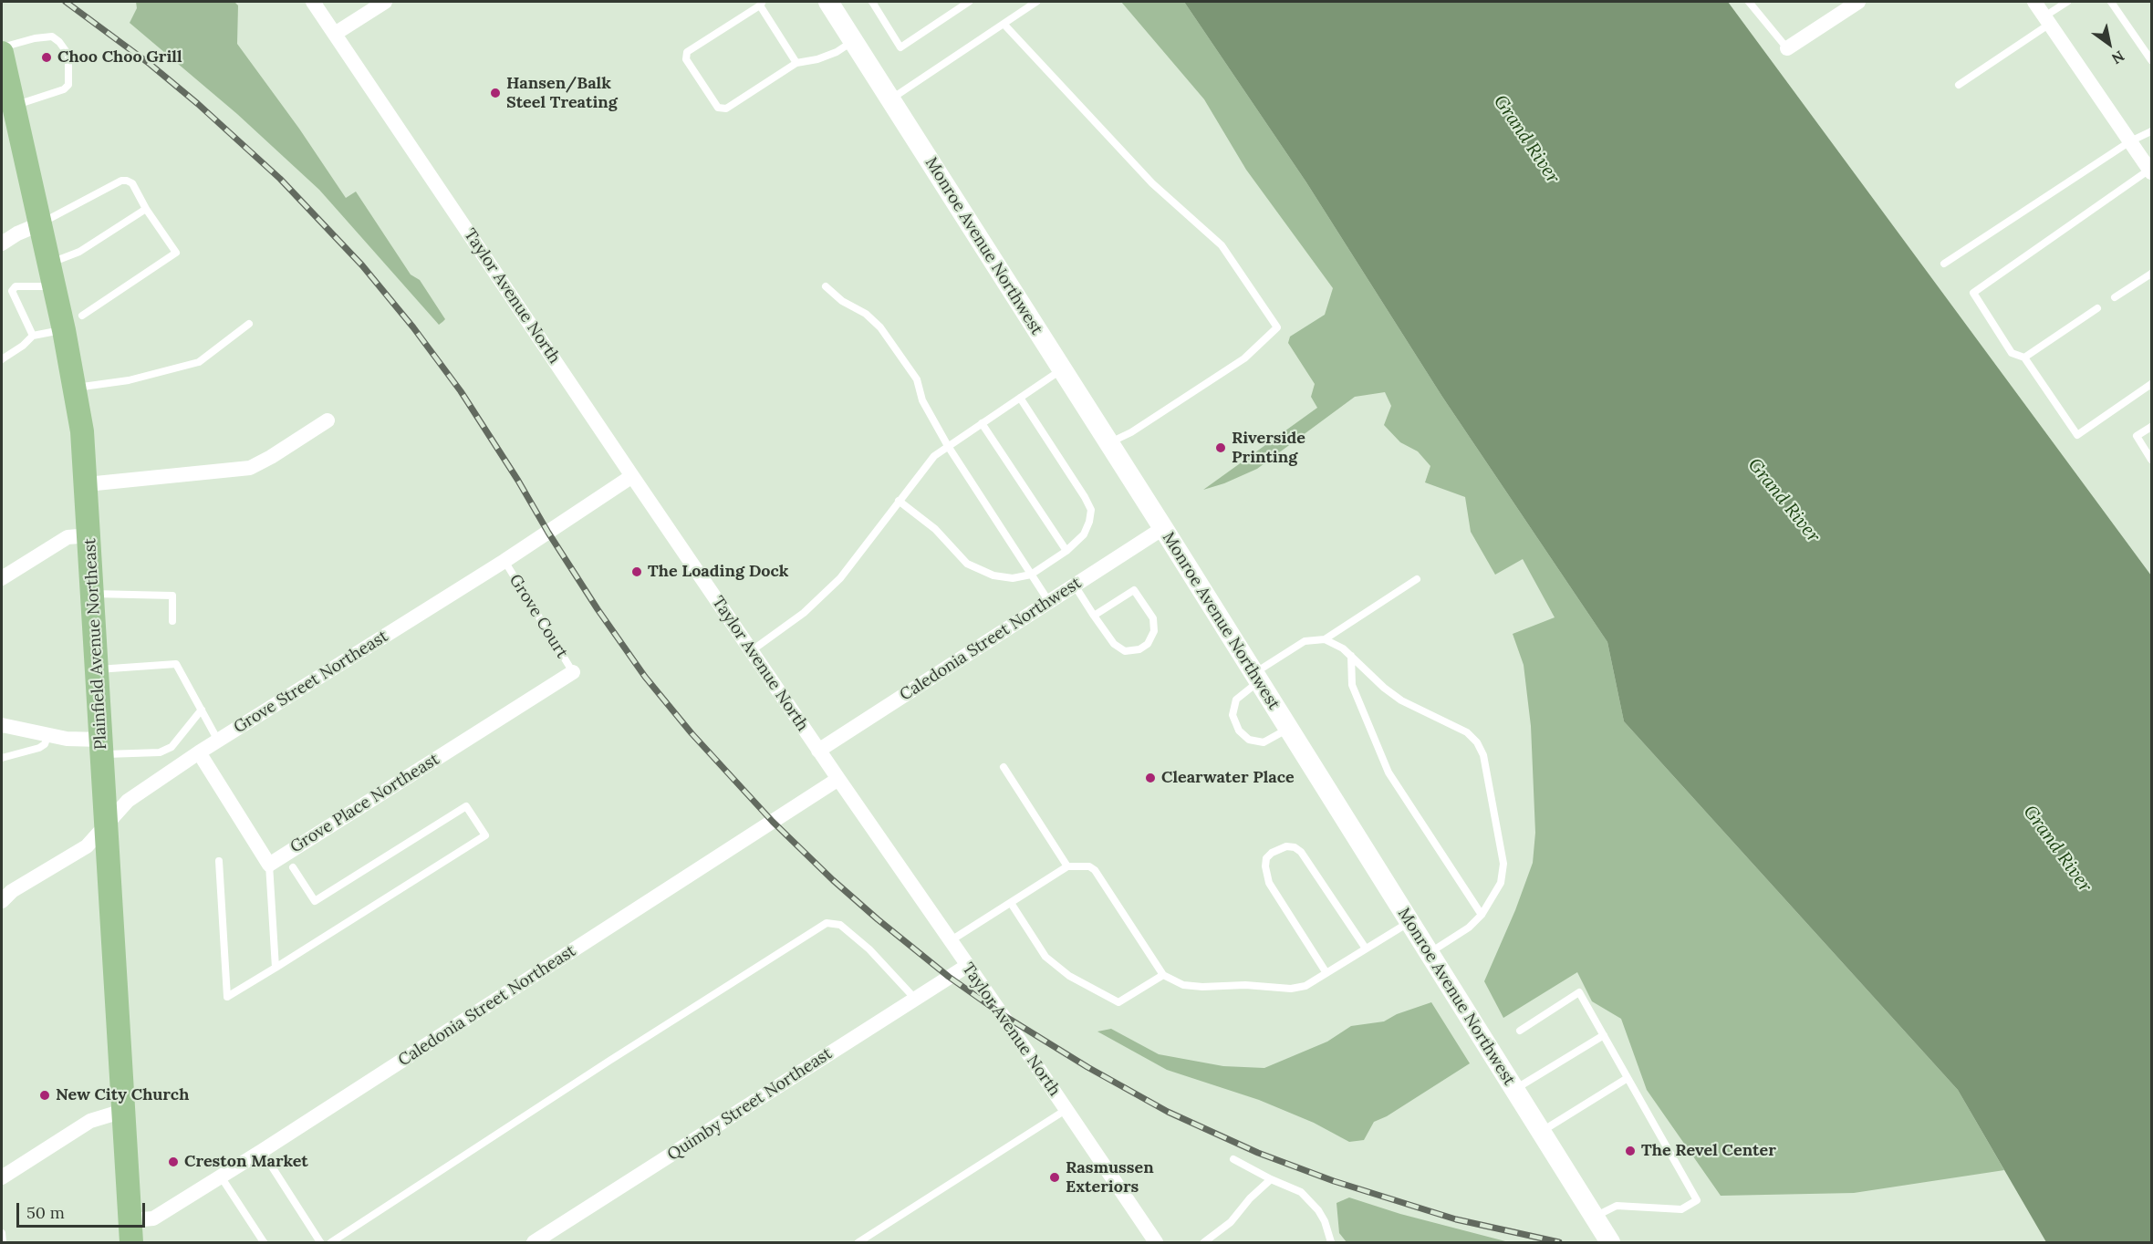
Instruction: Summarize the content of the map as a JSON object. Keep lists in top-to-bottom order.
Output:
{
  "streets": {
    "main road": ["Monroe Avenue Northwest", "Plainfield Avenue Northeast"],
    "street": [
      "Taylor Avenue North",
      "Caledonia Street Northwest",
      "Grove Street Northeast",
      "Grove Place Northeast",
      "Caledonia Street Northeast",
      "Quimby Street Northeast"
    ],
    "lane": ["Grove Court"]
  },
  "crossings": [
    ["Monroe Avenue Northwest", "Caledonia Street Northwest"],
    ["Taylor Avenue North", "Caledonia Street Northwest"],
    ["Taylor Avenue North", "Grove Street Northeast"],
    ["Taylor Avenue North", "Caledonia Street Northeast"],
    ["Taylor Avenue North", "Quimby Street Northeast"],
    ["Grove Court", "Grove Street Northeast"],
    ["Grove Court", "Grove Place Northeast"],
    ["Plainfield Avenue Northeast", "Grove Street Northeast"],
    ["Plainfield Avenue Northeast", "Caledonia Street Northeast"]
  ],
  "water": ["Grand River"],
  "places": [
    "Choo Choo Grill",
    "Hansen/Balk Steel Treating",
    "Riverside Printing",
    "The Loading Dock",
    "Clearwater Place",
    "New City Church",
    "The Revel Center",
    "Creston Market",
    "Rasmussen Exteriors"
  ],
  "scale_bar": "50 m",
  "north": "bottom right"
}
